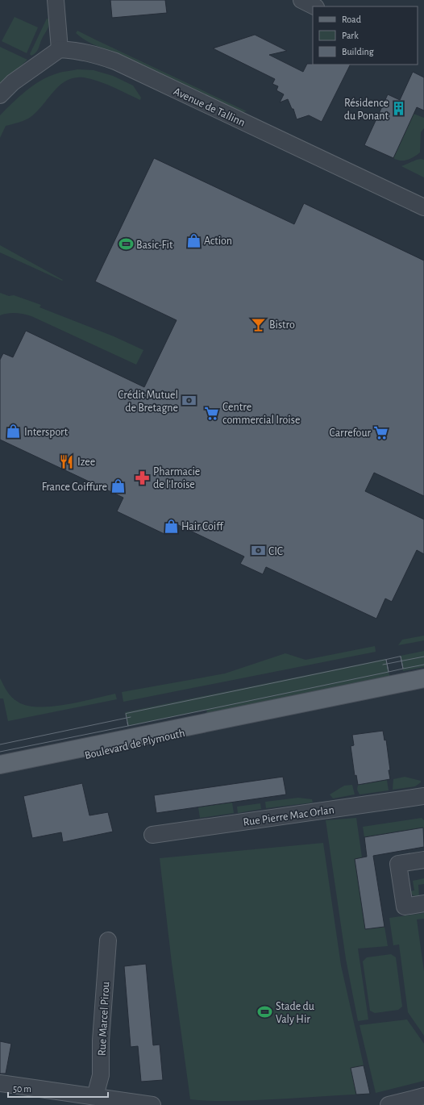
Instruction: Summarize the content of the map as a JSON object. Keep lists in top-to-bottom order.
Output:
{
  "streets": {
    "main road": ["Boulevard de Plymouth"],
    "street": ["Avenue de Tallinn", "Rue Pierre Mac Orlan", "Rue Marcel Pirou"]
  },
  "places": {
    "building": ["Résidence du Ponant"],
    "shop": [
      "Action",
      "Intersport",
      "France Coiffure",
      "Hair Coiff"
    ],
    "sports": ["Basic-Fit", "Stade du Valy Hir"],
    "bar": ["Bistro"],
    "bank": ["Crédit Mutuel de Bretagne", "CIC"],
    "supermarket": ["Centre commercial Iroise", "Carrefour"],
    "restaurant": ["Izee"],
    "pharmacy": ["Pharmacie de l'Iroise"]
  },
  "legend": ["Road", "Park", "Building"],
  "scale_bar": "50 m"
}
